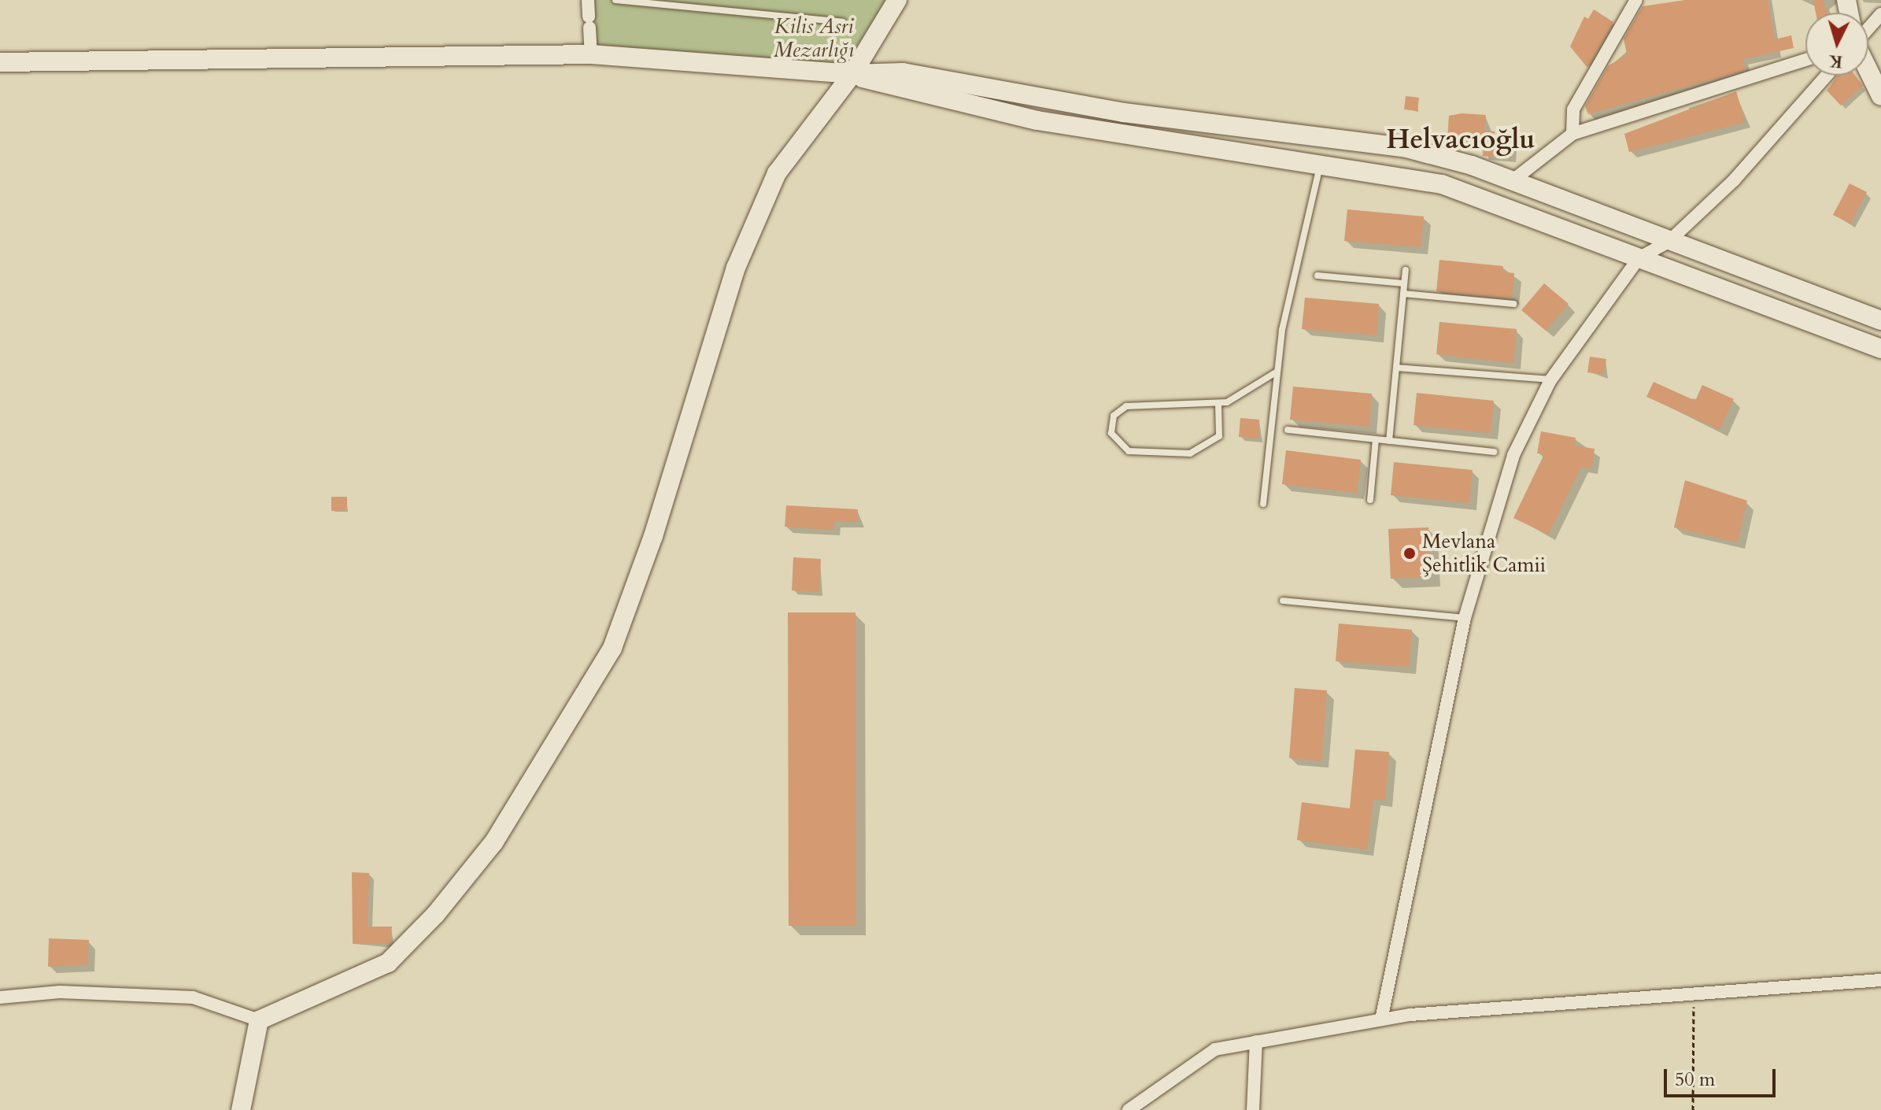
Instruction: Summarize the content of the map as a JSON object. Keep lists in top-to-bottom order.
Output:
{
  "districts": ["Helvacıoğlu"],
  "parks": ["Kilis Asri Mezarlığı"],
  "places": ["Mevlana Şehitlik Camii"],
  "scale_bar": "50 m",
  "north": "bottom"
}
